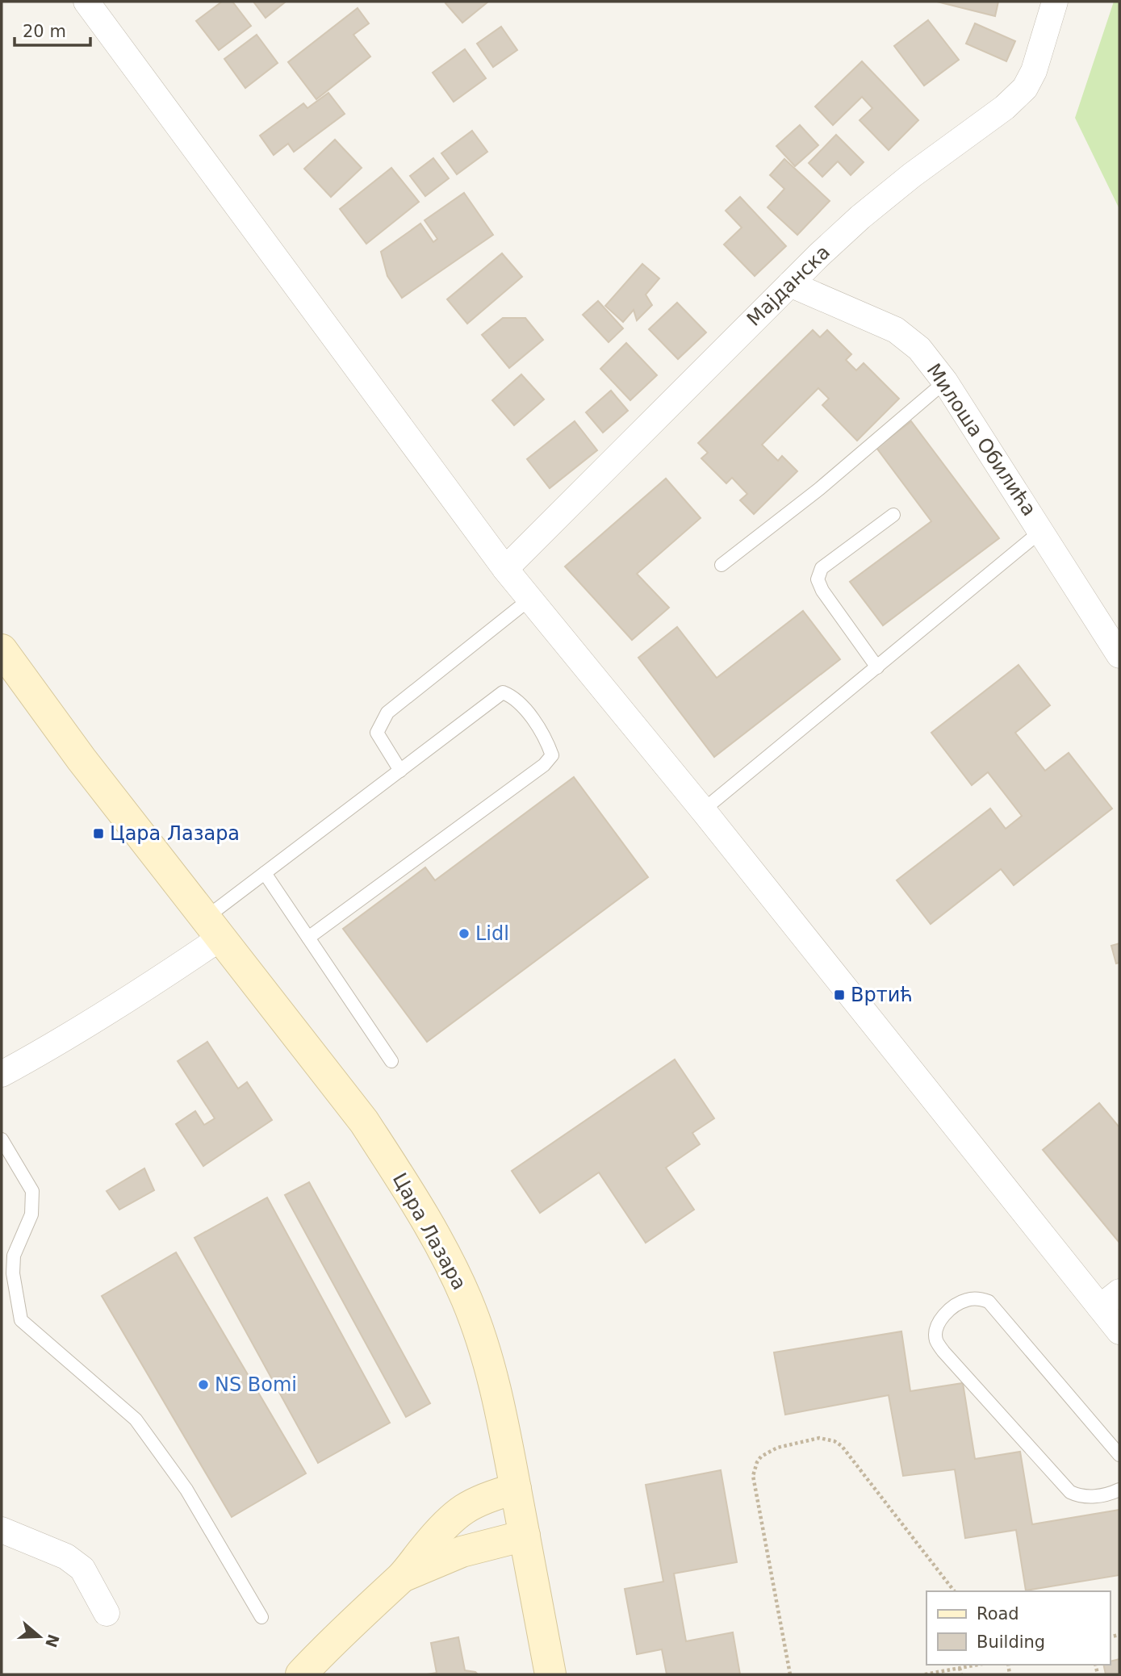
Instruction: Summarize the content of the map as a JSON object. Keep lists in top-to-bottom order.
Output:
{
  "streets": {
    "main road": ["Цара Лазара"],
    "street": ["Мајданска", "Милоша Обилића"]
  },
  "crossings": [
    ["Мајданска", "Милоша Обилића"]
  ],
  "places": {
    "transit": ["Цара Лазара", "Вртић"],
    "other": ["Lidl", "NS Bomi"]
  },
  "legend": ["Road", "Building"],
  "scale_bar": "20 m",
  "north": "right"
}
